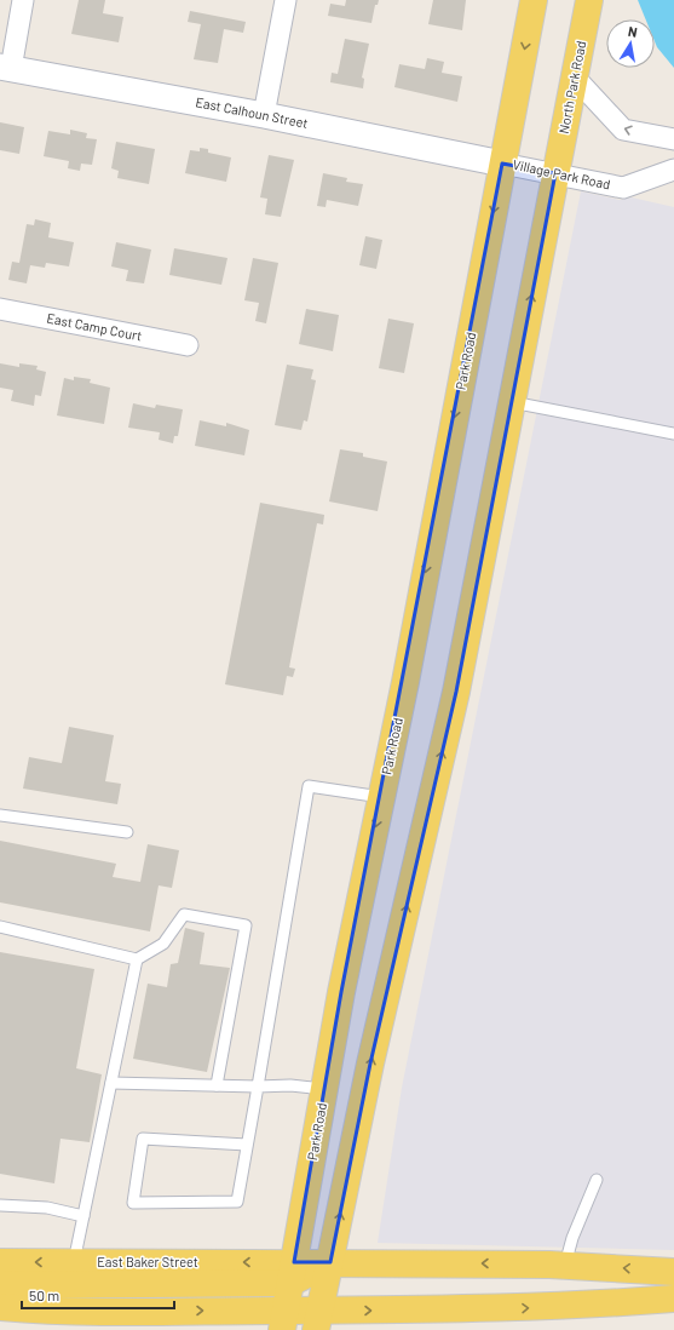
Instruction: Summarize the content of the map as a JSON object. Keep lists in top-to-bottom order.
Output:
{
  "streets": {
    "main road": ["North Park Road", "Park Road", "East Baker Street"],
    "street": ["East Calhoun Street", "Village Park Road", "East Camp Court"]
  },
  "crossings": [
    ["North Park Road", "Village Park Road"],
    ["East Calhoun Street", "Village Park Road"],
    ["East Calhoun Street", "Park Road"],
    ["Village Park Road", "Park Road"],
    ["Park Road", "East Baker Street"]
  ],
  "scale_bar": "50 m",
  "north": "top"
}
